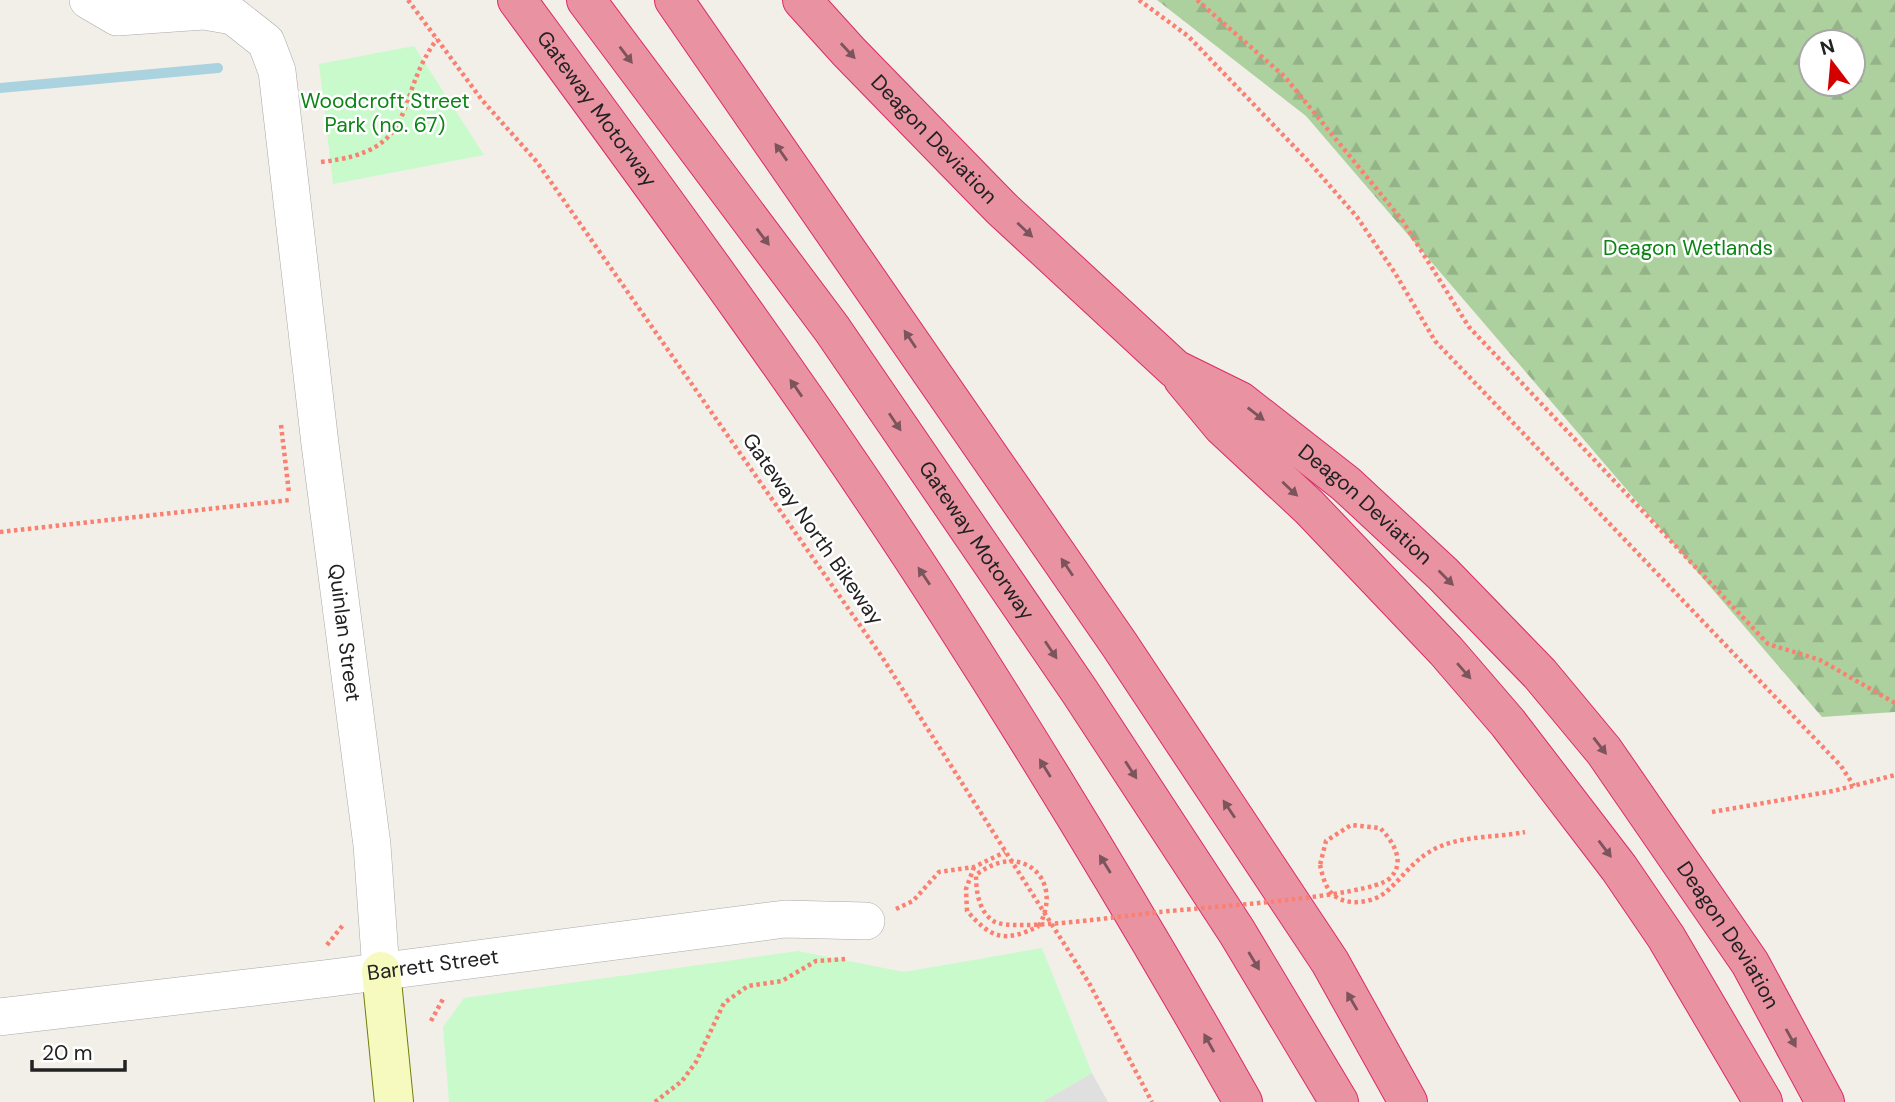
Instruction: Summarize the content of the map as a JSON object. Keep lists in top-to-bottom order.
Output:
{
  "streets": {
    "highway": ["Gateway Motorway", "Deagon Deviation"],
    "street": ["Quinlan Street", "Barrett Street"],
    "path": ["Gateway North Bikeway"]
  },
  "crossings": [
    ["Quinlan Street", "Barrett Street"]
  ],
  "parks": ["Woodcroft Street Park (no. 67)", "Deagon Wetlands"],
  "scale_bar": "20 m",
  "north": "top"
}
